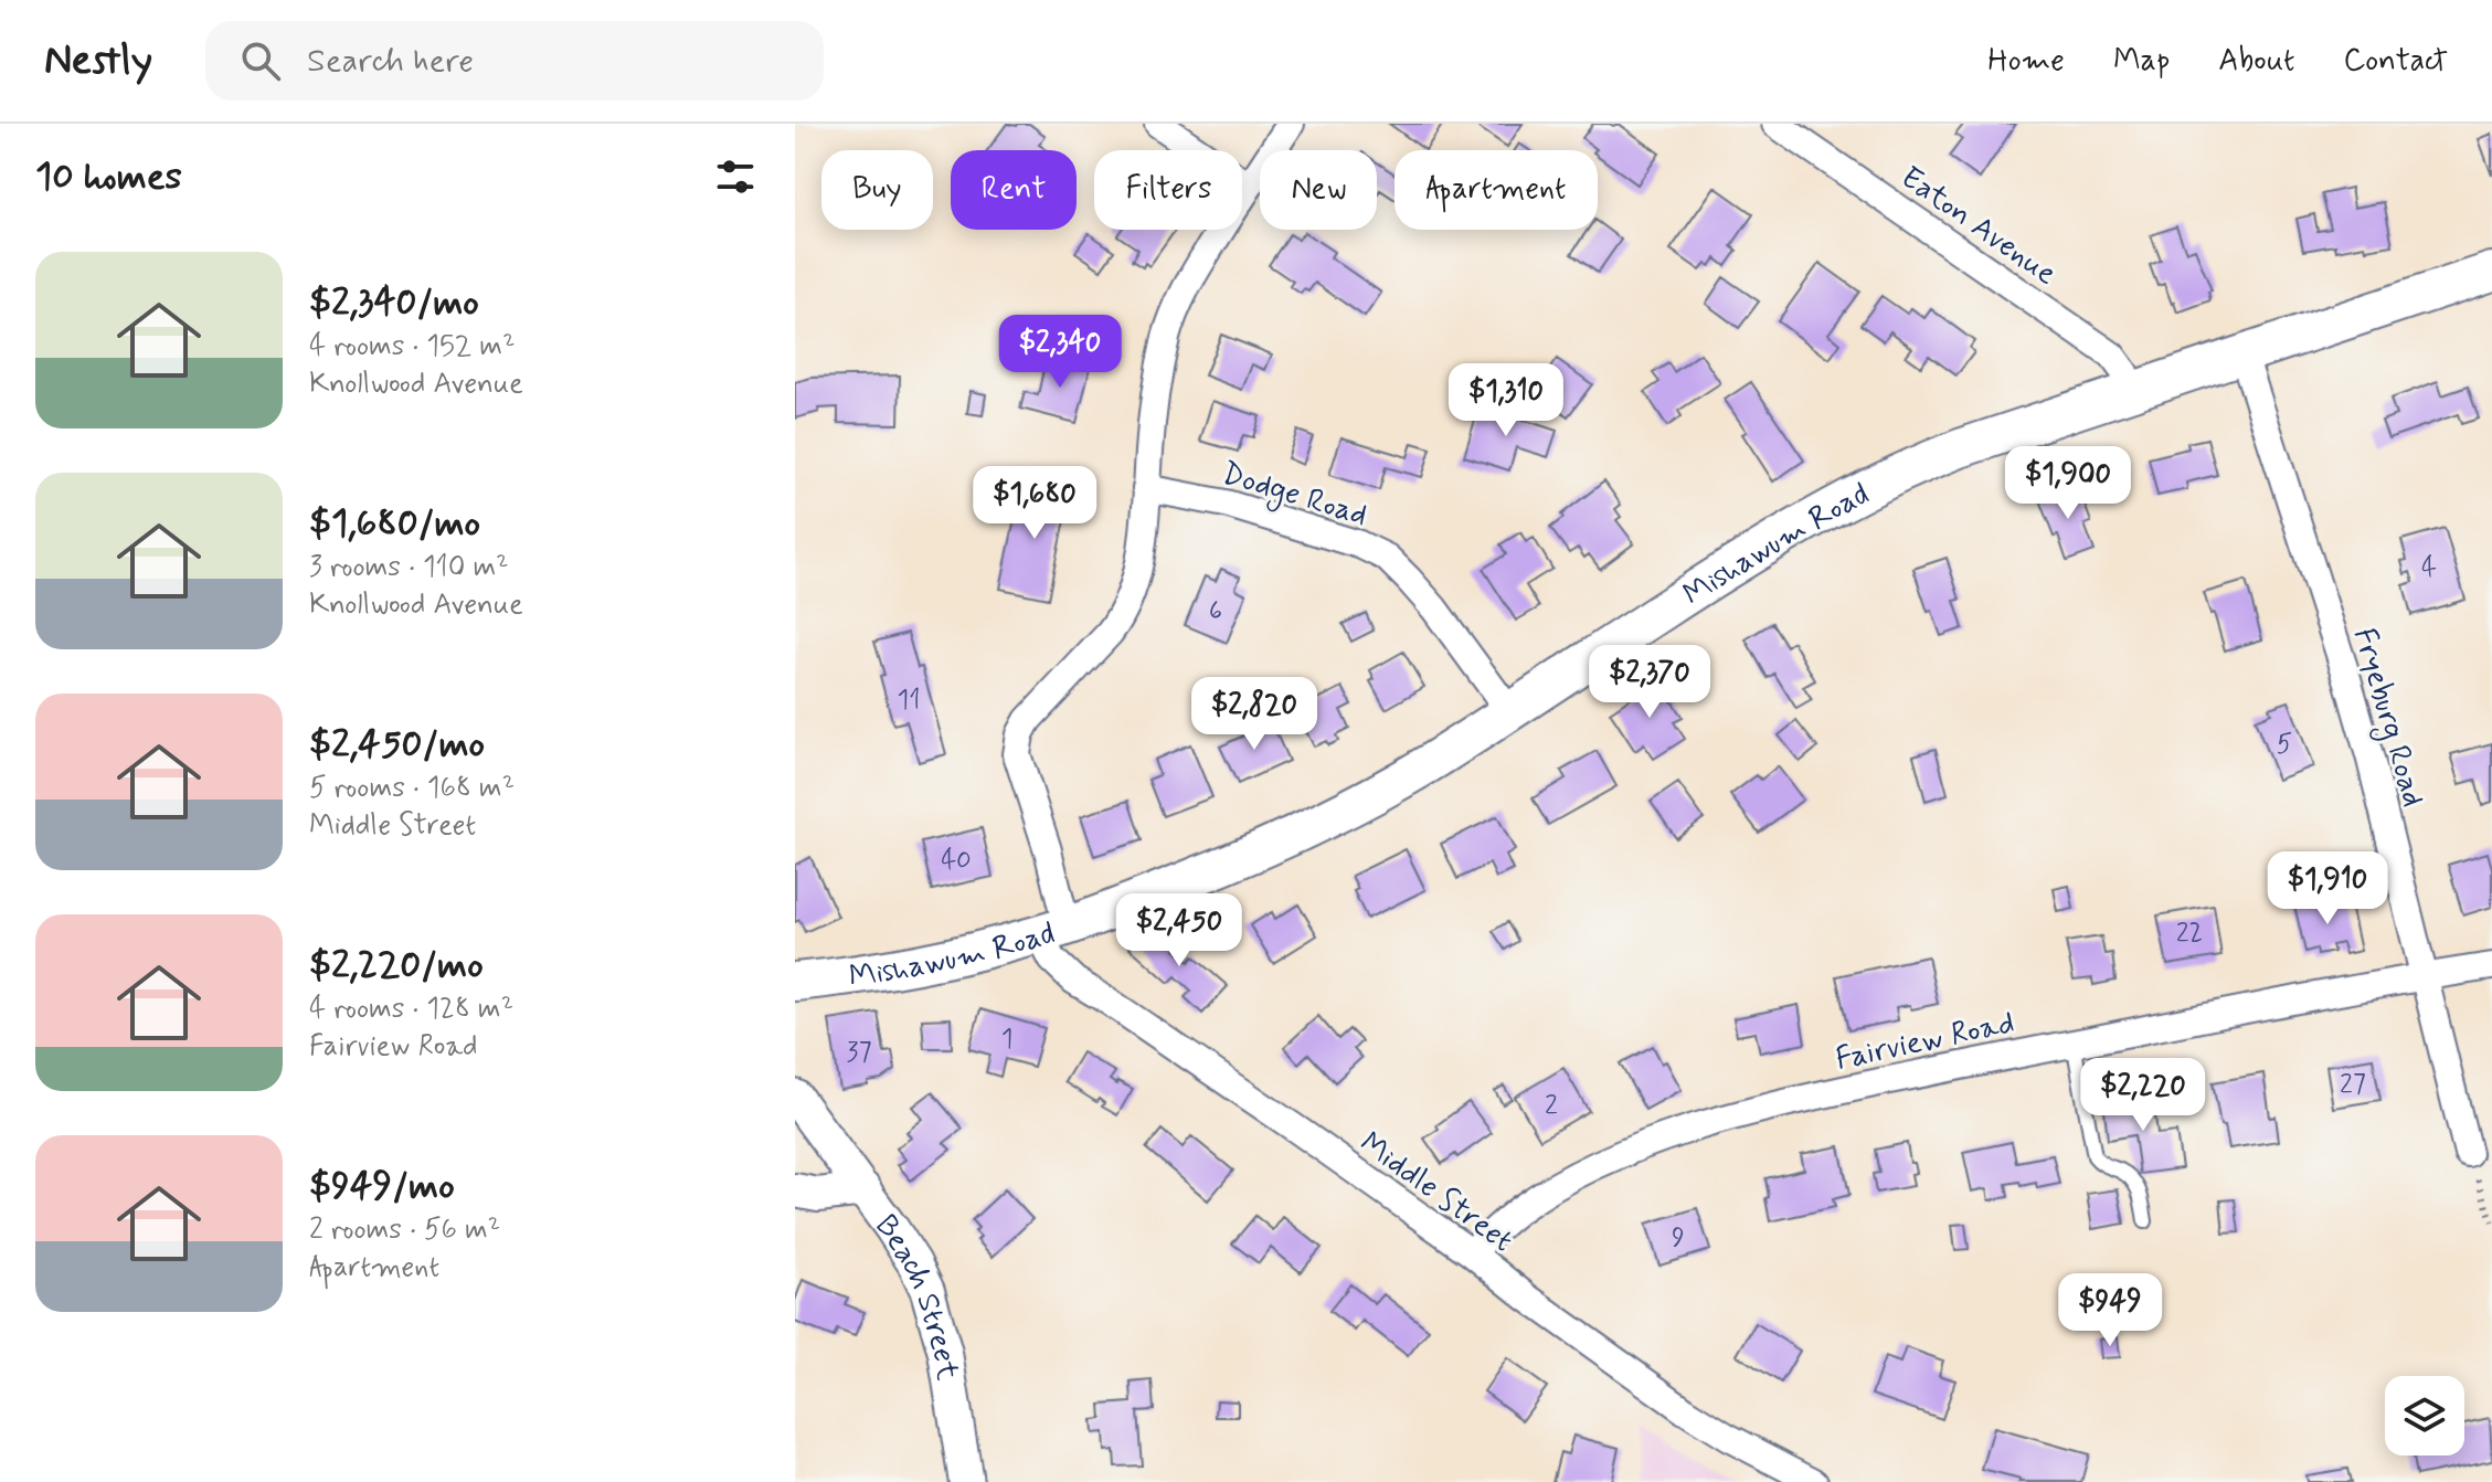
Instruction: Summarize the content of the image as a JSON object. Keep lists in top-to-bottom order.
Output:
{
  "streets": {
    "main road": ["Mishawum Road"],
    "street": [
      "Eaton Avenue",
      "Dodge Road",
      "Fryeburg Road",
      "Fairview Road",
      "Middle Street",
      "Beach Street"
    ]
  },
  "crossings": [
    ["Eaton Avenue", "Mishawum Road"],
    ["Dodge Road", "Mishawum Road"],
    ["Mishawum Road", "Fryeburg Road"],
    ["Mishawum Road", "Middle Street"],
    ["Fryeburg Road", "Fairview Road"],
    ["Fairview Road", "Middle Street"]
  ],
  "house_numbers": [
    "4",
    "6",
    "11",
    "5",
    "40",
    "22",
    "1",
    "37",
    "27",
    "2",
    "9"
  ],
  "page": {
    "header": "Nestly",
    "search": "Search here",
    "nav": [
      "Home",
      "Map",
      "About",
      "Contact"
    ],
    "heading": "10 homes",
    "chip": [
      "Buy",
      "Rent",
      "Filters",
      "New",
      "Apartment"
    ],
    "list": [
      {
        "name": "$2,340/mo",
        "note": "4 rooms · 152 m² · Knollwood Avenue"
      },
      {
        "name": "$1,680/mo",
        "note": "3 rooms · 110 m² · Knollwood Avenue"
      },
      {
        "name": "$2,450/mo",
        "note": "5 rooms · 168 m² · Middle Street"
      },
      {
        "name": "$2,220/mo",
        "note": "4 rooms · 128 m² · Fairview Road"
      },
      {
        "name": "$949/mo",
        "note": "2 rooms · 56 m² · Apartment"
      }
    ],
    "price": [
      "$2,340",
      "$1,310",
      "$1,900",
      "$1,680",
      "$2,370",
      "$2,820",
      "$1,910",
      "$2,450",
      "$2,220",
      "$949"
    ]
  }
}
